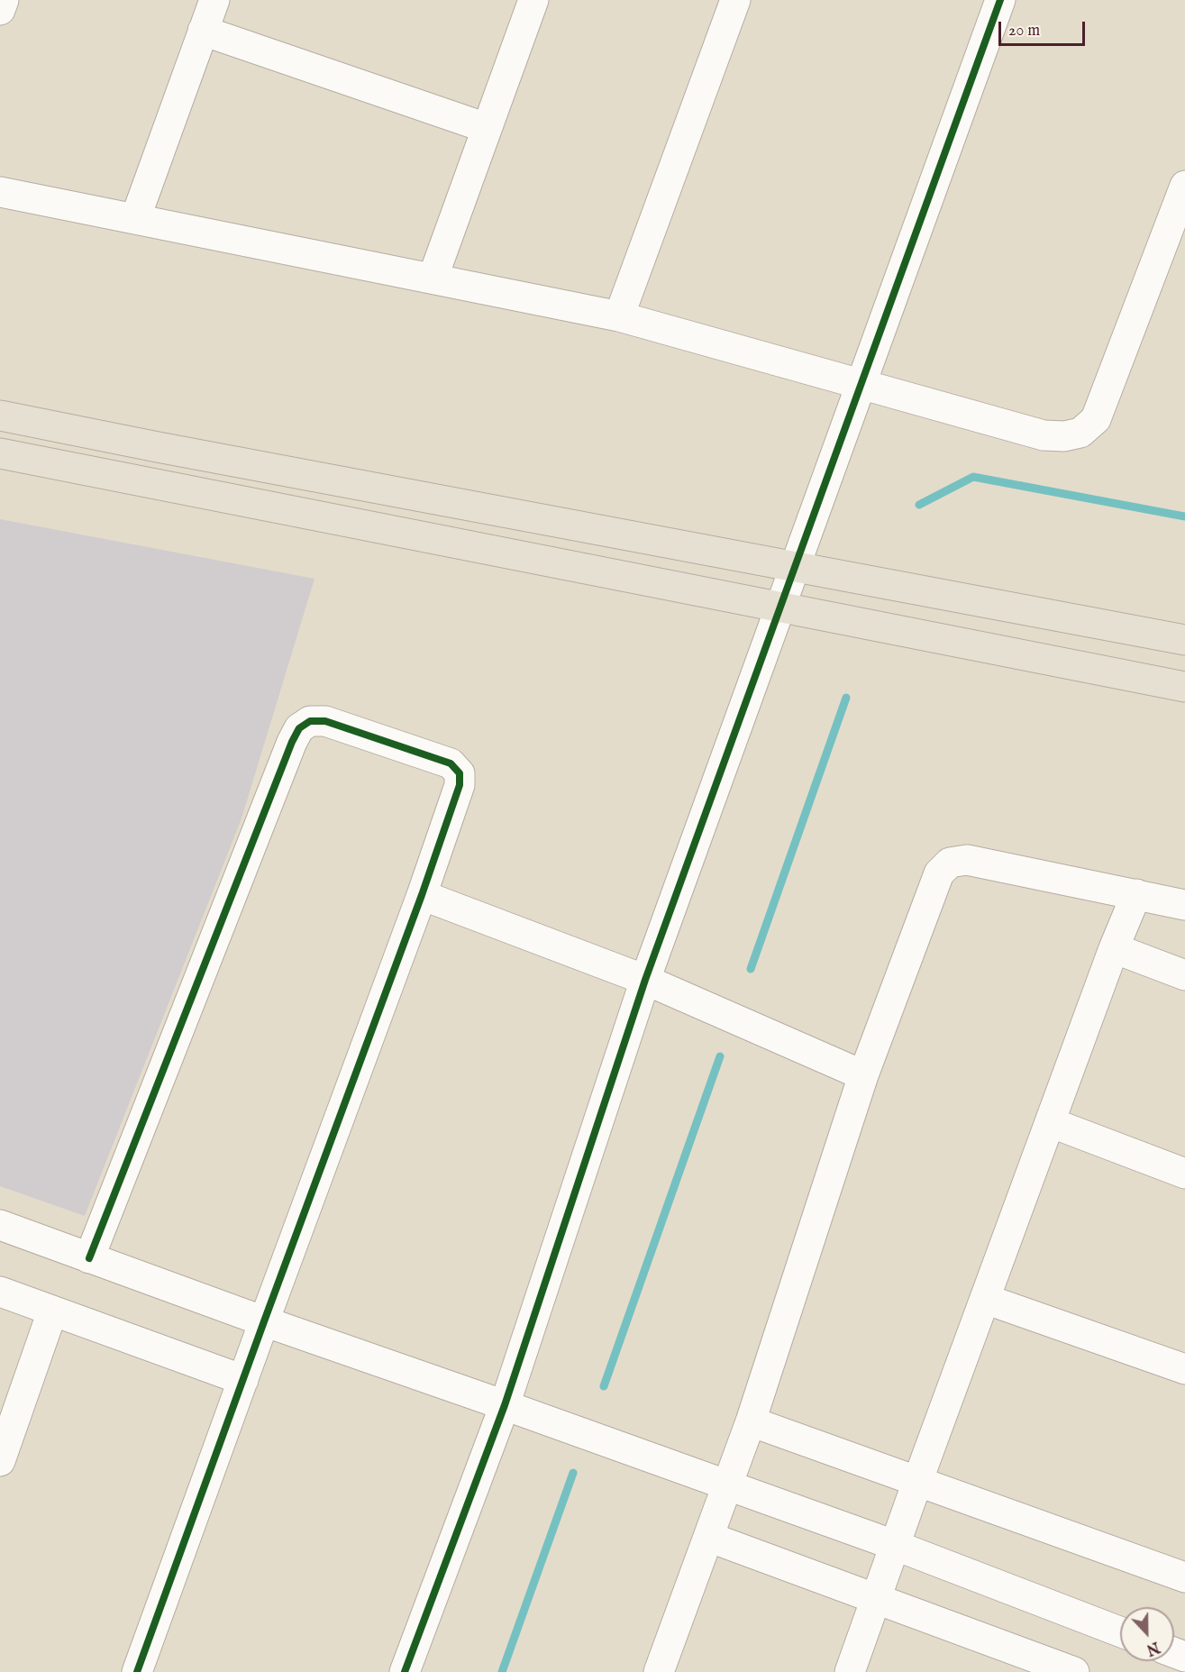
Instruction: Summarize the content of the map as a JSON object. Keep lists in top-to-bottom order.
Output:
{
  "scale_bar": "20 m",
  "north": "bottom"
}
